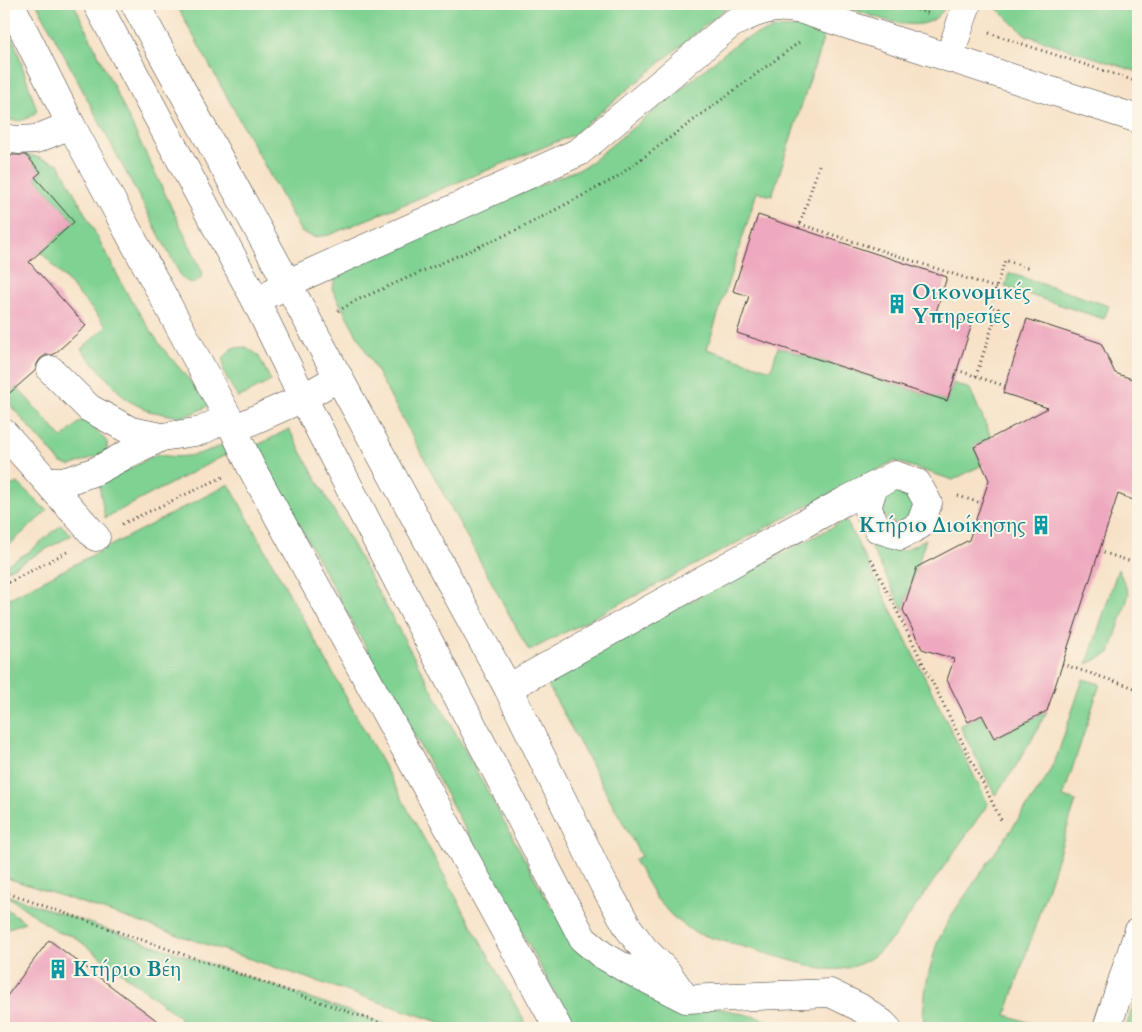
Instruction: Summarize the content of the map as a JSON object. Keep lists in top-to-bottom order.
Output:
{
  "places": {
    "building": ["Οικονομικές Υπηρεσίες", "Κτήριο Διοίκησης", "Κτήριο Βέη"]
  }
}
